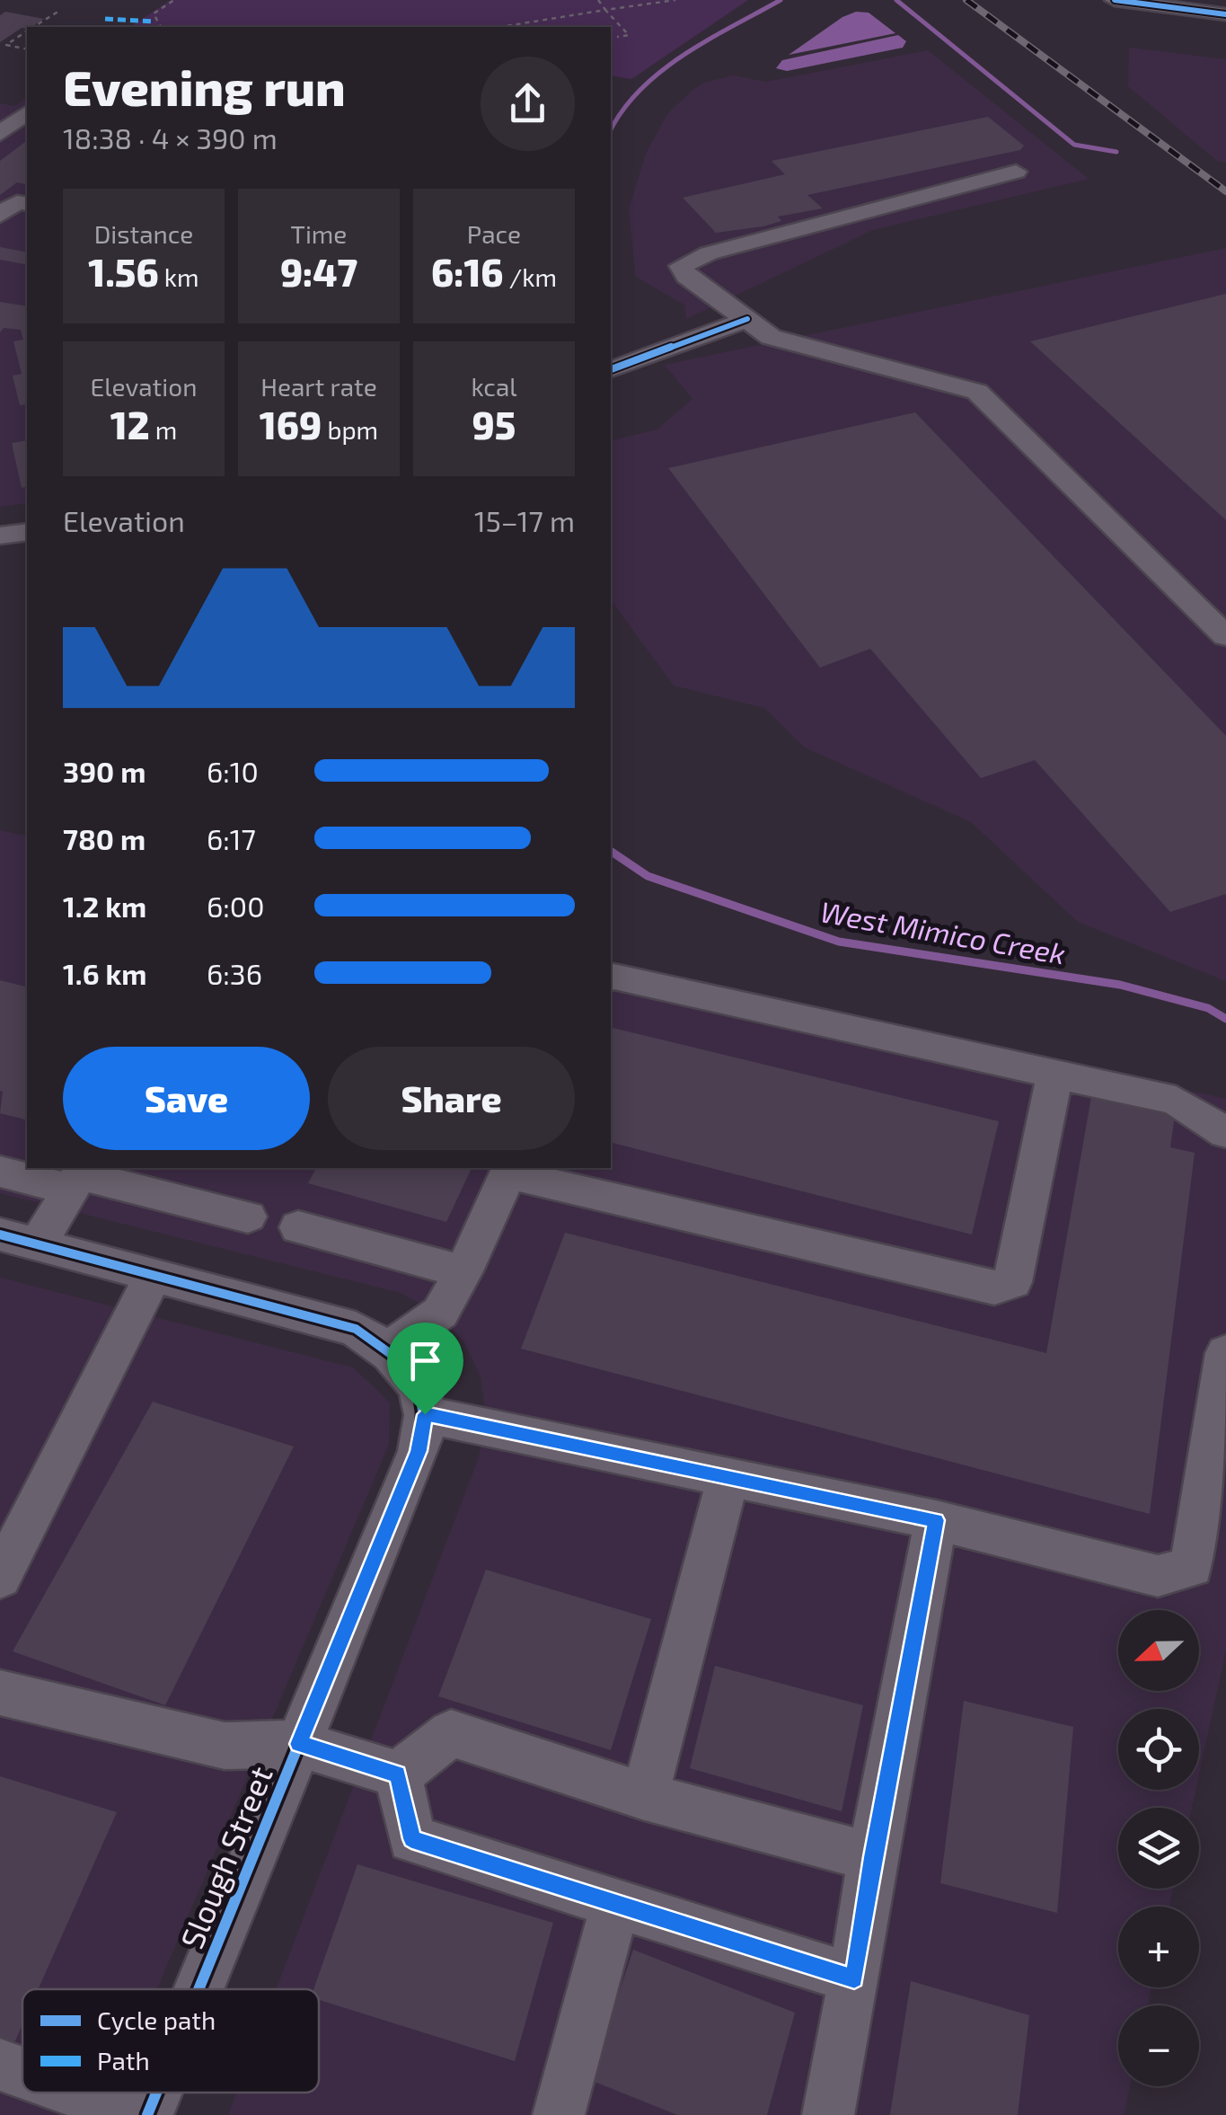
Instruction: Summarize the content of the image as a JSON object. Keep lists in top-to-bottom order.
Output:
{
  "streets": {
    "street": ["Slough Street"]
  },
  "water": ["West Mimico Creek"],
  "legend": ["Cycle path", "Path"],
  "north": "left",
  "page": {
    "heading": ["Evening run", "18:38 · 4 × 390 m"],
    "stats": [
      ["Distance", "1.56 km"],
      ["Time", "9:47"],
      ["Pace", "6:16 /km"],
      ["Elevation", "12 m"],
      ["Heart rate", "169 bpm"],
      ["kcal", "95"]
    ],
    "chart": ["Elevation", "15–17 m"],
    "list": [
      {
        "name": "390 m",
        "note": "6:10"
      },
      {
        "name": "780 m",
        "note": "6:17"
      },
      {
        "name": "1.2 km",
        "note": "6:00"
      },
      {
        "name": "1.6 km",
        "note": "6:36"
      }
    ],
    "buttons": ["Save", "Share"],
    "map_buttons": ["+", "−"]
  }
}
